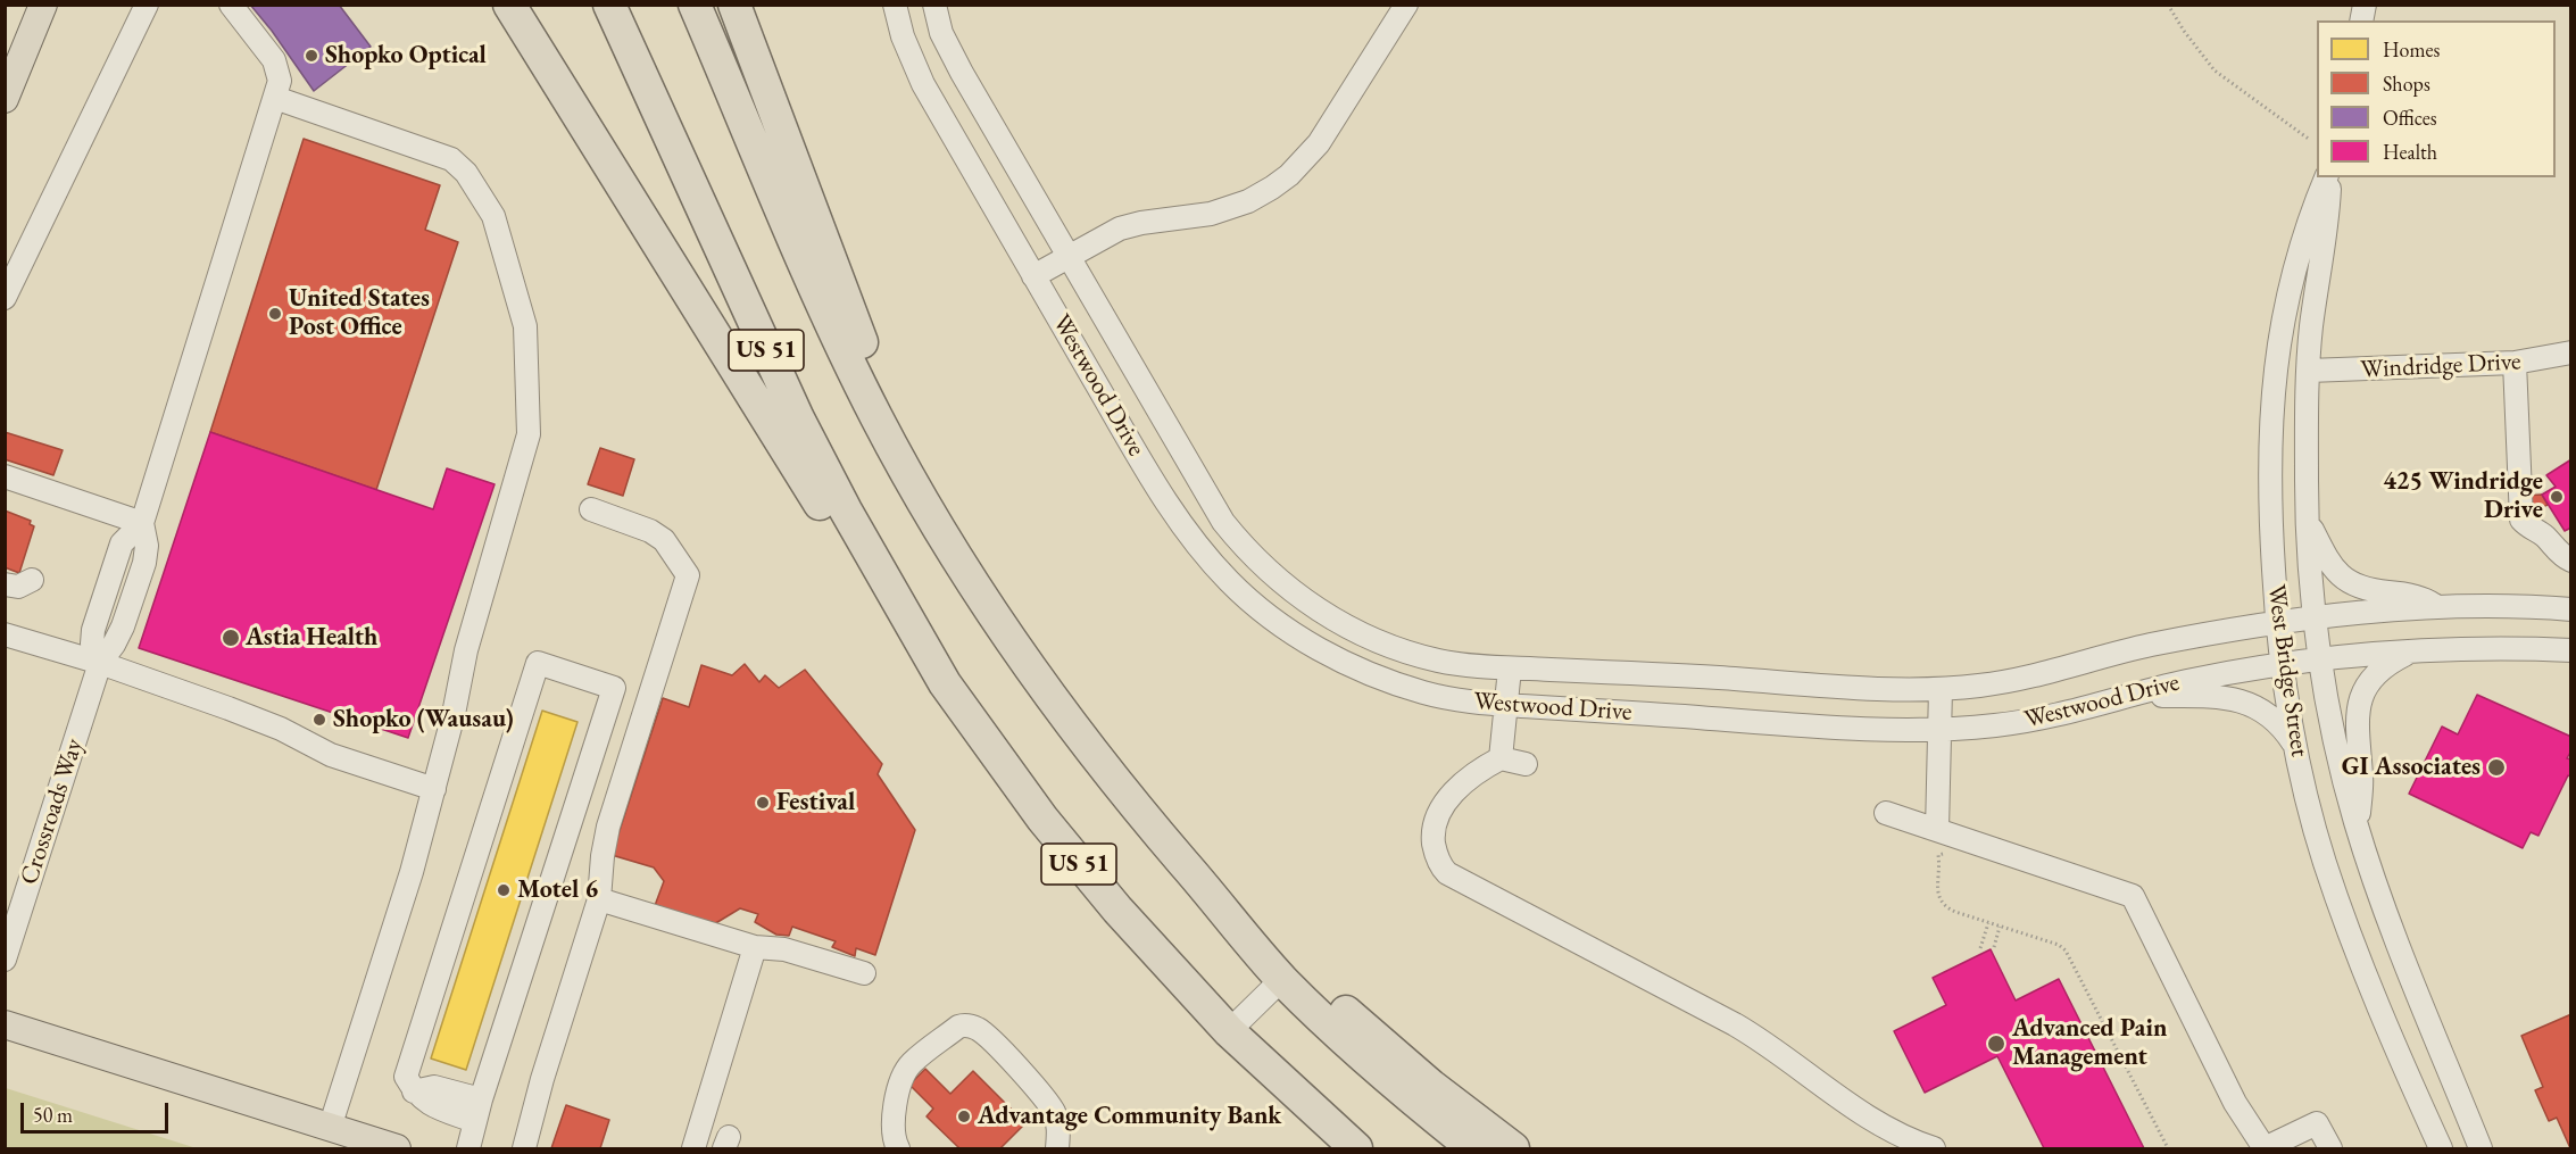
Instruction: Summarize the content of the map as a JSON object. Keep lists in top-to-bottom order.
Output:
{
  "streets": {
    "highway": ["US 51"],
    "street": [
      "Windridge Drive",
      "Westwood Drive",
      "West Bridge Street",
      "Crossroads Way"
    ]
  },
  "crossings": [
    ["Windridge Drive", "West Bridge Street"],
    ["Westwood Drive", "West Bridge Street"]
  ],
  "places": [
    "Shopko Optical",
    "United States Post Office",
    "425 Windridge Drive",
    "Astia Health",
    "Shopko (Wausau)",
    "GI Associates",
    "Festival",
    "Motel 6",
    "Advanced Pain Management",
    "Advantage Community Bank"
  ],
  "legend": [
    "Homes",
    "Shops",
    "Offices",
    "Health"
  ],
  "scale_bar": "50 m"
}
